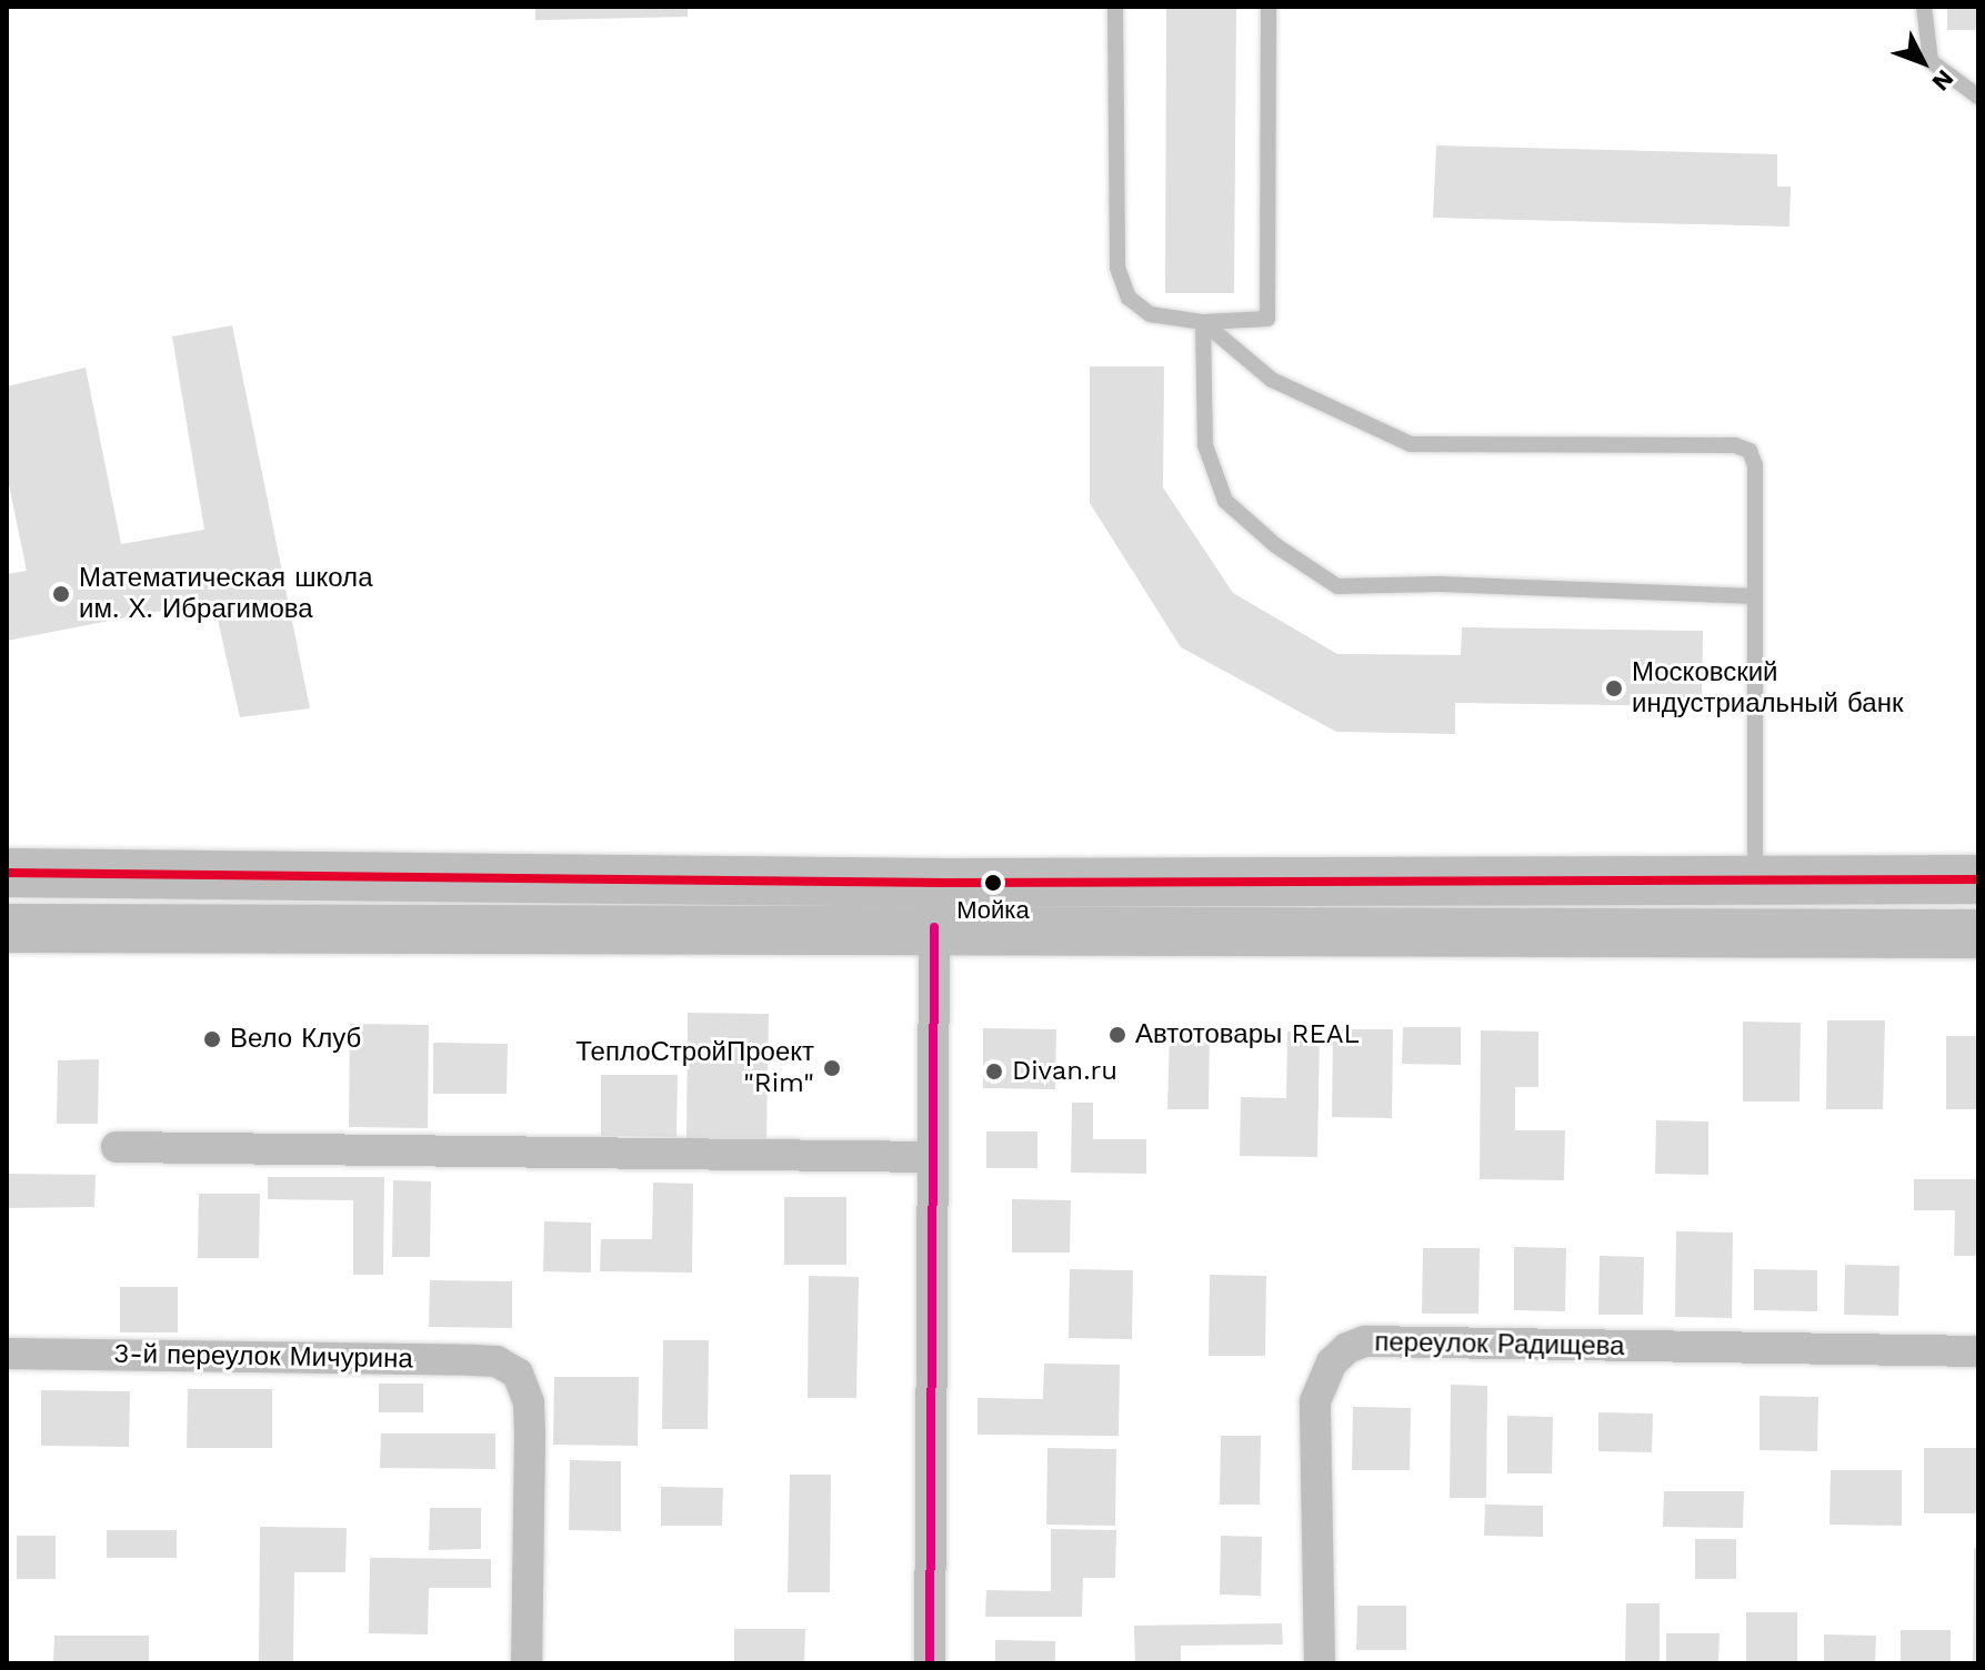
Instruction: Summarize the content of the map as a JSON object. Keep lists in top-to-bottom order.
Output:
{
  "streets": {
    "street": ["переулок Радищева", "3-й переулок Мичурина"]
  },
  "places": [
    "Математическая школа им. Х. Ибрагимова",
    "Московский индустриальный банк",
    "Мойка",
    "Автотовары REAL",
    "Вело Клуб",
    "ТеплоСтройПроект \"Rim\"",
    "Divan.ru"
  ],
  "north": "bottom right"
}
